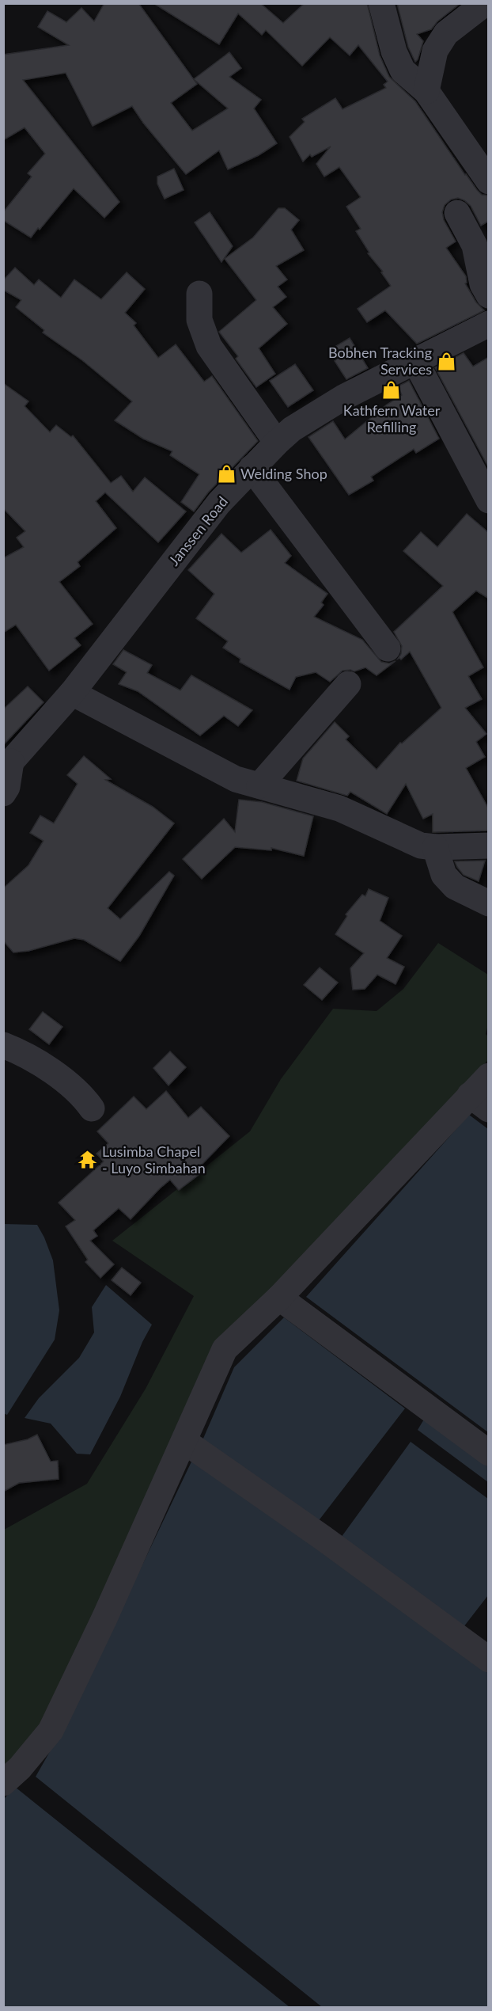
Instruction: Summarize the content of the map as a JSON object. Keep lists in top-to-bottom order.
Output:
{
  "streets": {
    "street": ["Janssen Road"]
  },
  "places": {
    "shop": ["Bobhen Tracking Services", "Kathfern Water Refilling", "Welding Shop"],
    "temple": ["Lusimba Chapel - Luyo Simbahan"]
  }
}
